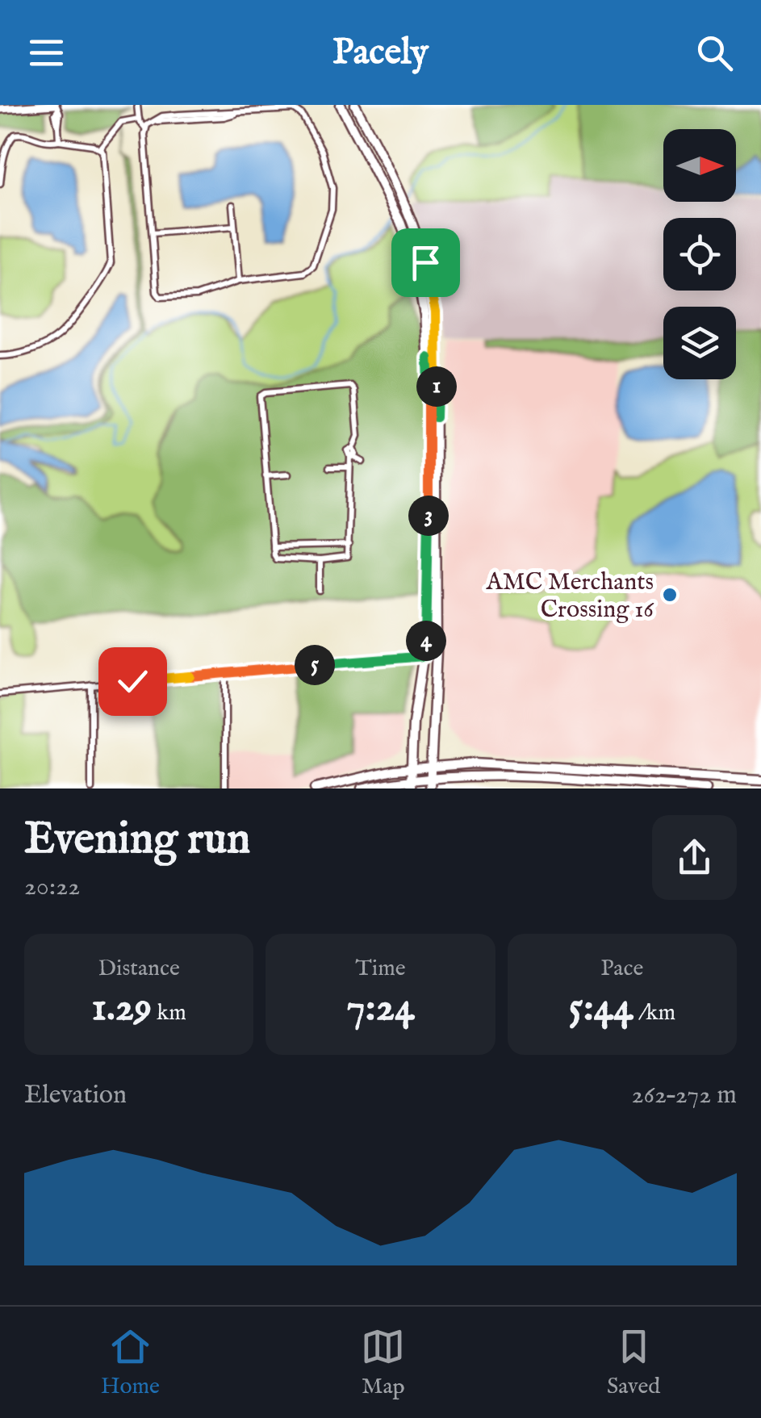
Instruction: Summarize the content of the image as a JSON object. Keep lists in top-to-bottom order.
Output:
{
  "places": ["AMC Merchants Crossing 16"],
  "north": "right",
  "page": {
    "header": "Pacely",
    "pins": [
      "1",
      "3",
      "4",
      "5"
    ],
    "heading": ["Evening run", "20:22"],
    "stats": [
      ["Distance", "1.29 km"],
      ["Time", "7:24"],
      ["Pace", "5:44 /km"]
    ],
    "chart": ["Elevation", "262–272 m"],
    "tabs": ["Home", "Map", "Saved"]
  }
}
